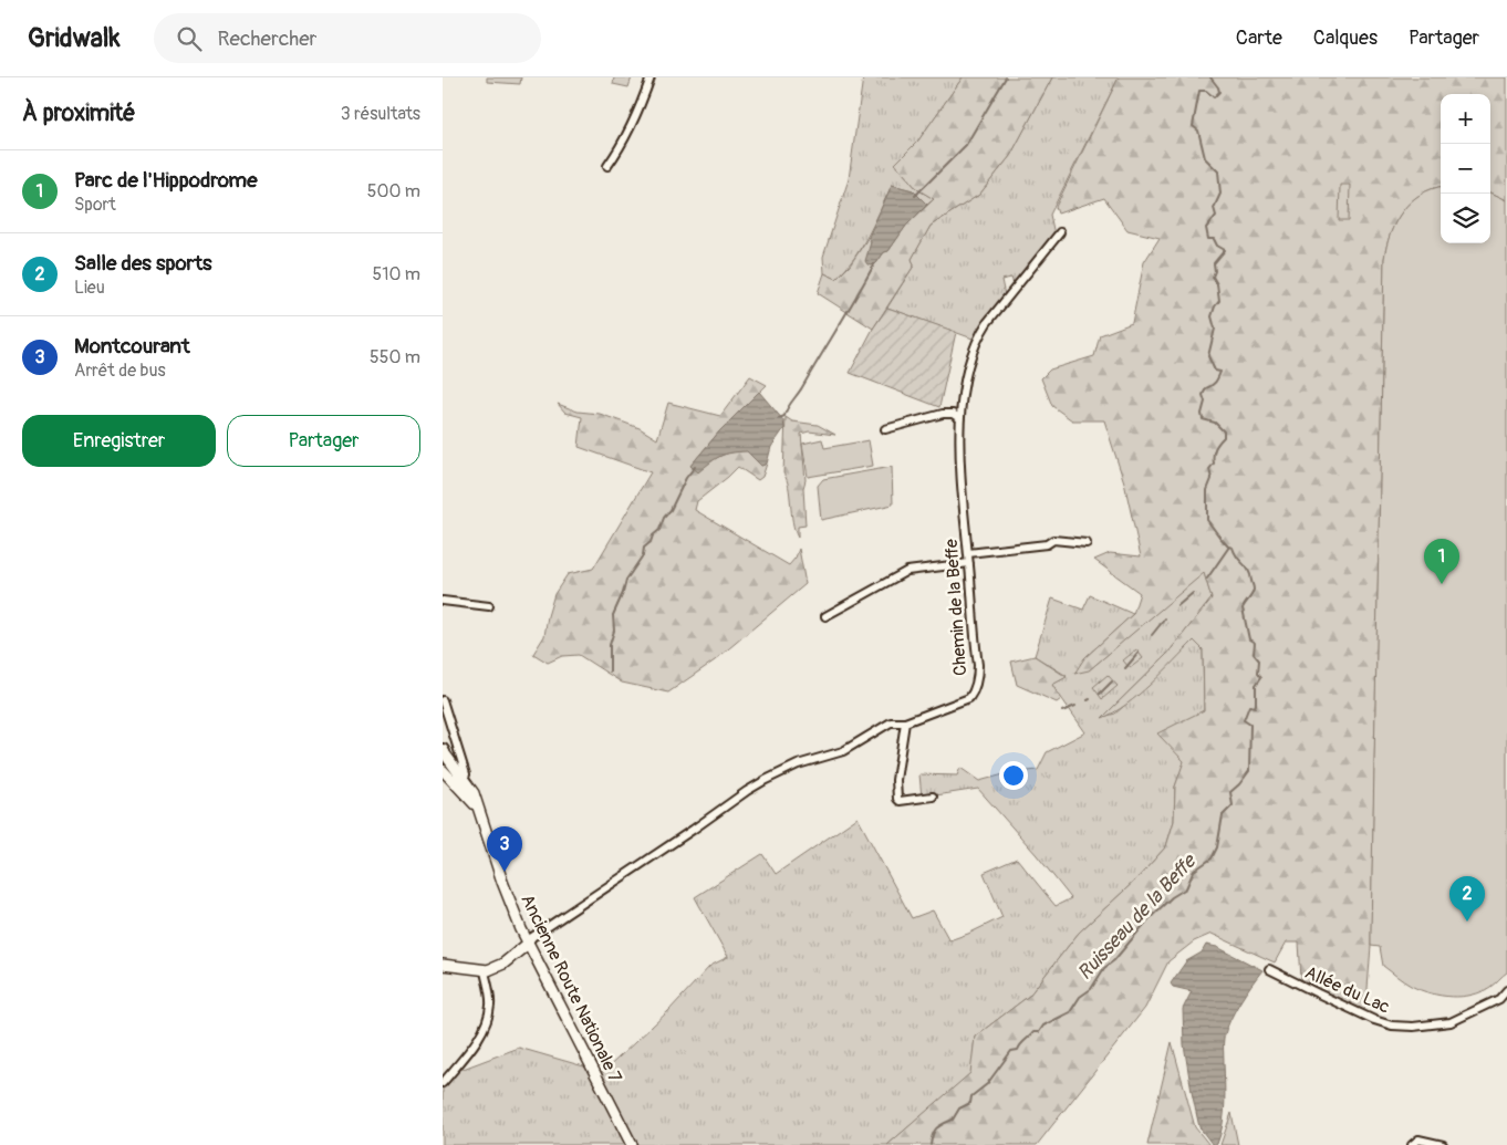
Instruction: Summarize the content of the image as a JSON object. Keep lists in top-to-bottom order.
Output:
{
  "streets": {
    "street": ["Chemin de la Beffe", "Ancienne Route Nationale 7", "Allée du Lac"]
  },
  "crossings": [
    ["Chemin de la Beffe", "Ancienne Route Nationale 7"]
  ],
  "water": ["Ruisseau de la Beffe"],
  "page": {
    "header": "Gridwalk",
    "search": "Rechercher",
    "nav": ["Carte", "Calques", "Partager"],
    "heading": ["À proximité", "3 résultats"],
    "map_buttons": ["+", "−"],
    "list": [
      {
        "mark": "1",
        "name": "Parc de l'Hippodrome",
        "note": "Sport",
        "value": "500 m"
      },
      {
        "mark": "2",
        "name": "Salle des sports",
        "note": "Lieu",
        "value": "510 m"
      },
      {
        "mark": "3",
        "name": "Montcourant",
        "note": "Arrêt de bus",
        "value": "550 m"
      }
    ],
    "buttons": ["Enregistrer", "Partager"],
    "pins": ["1", "3", "2"]
  }
}
